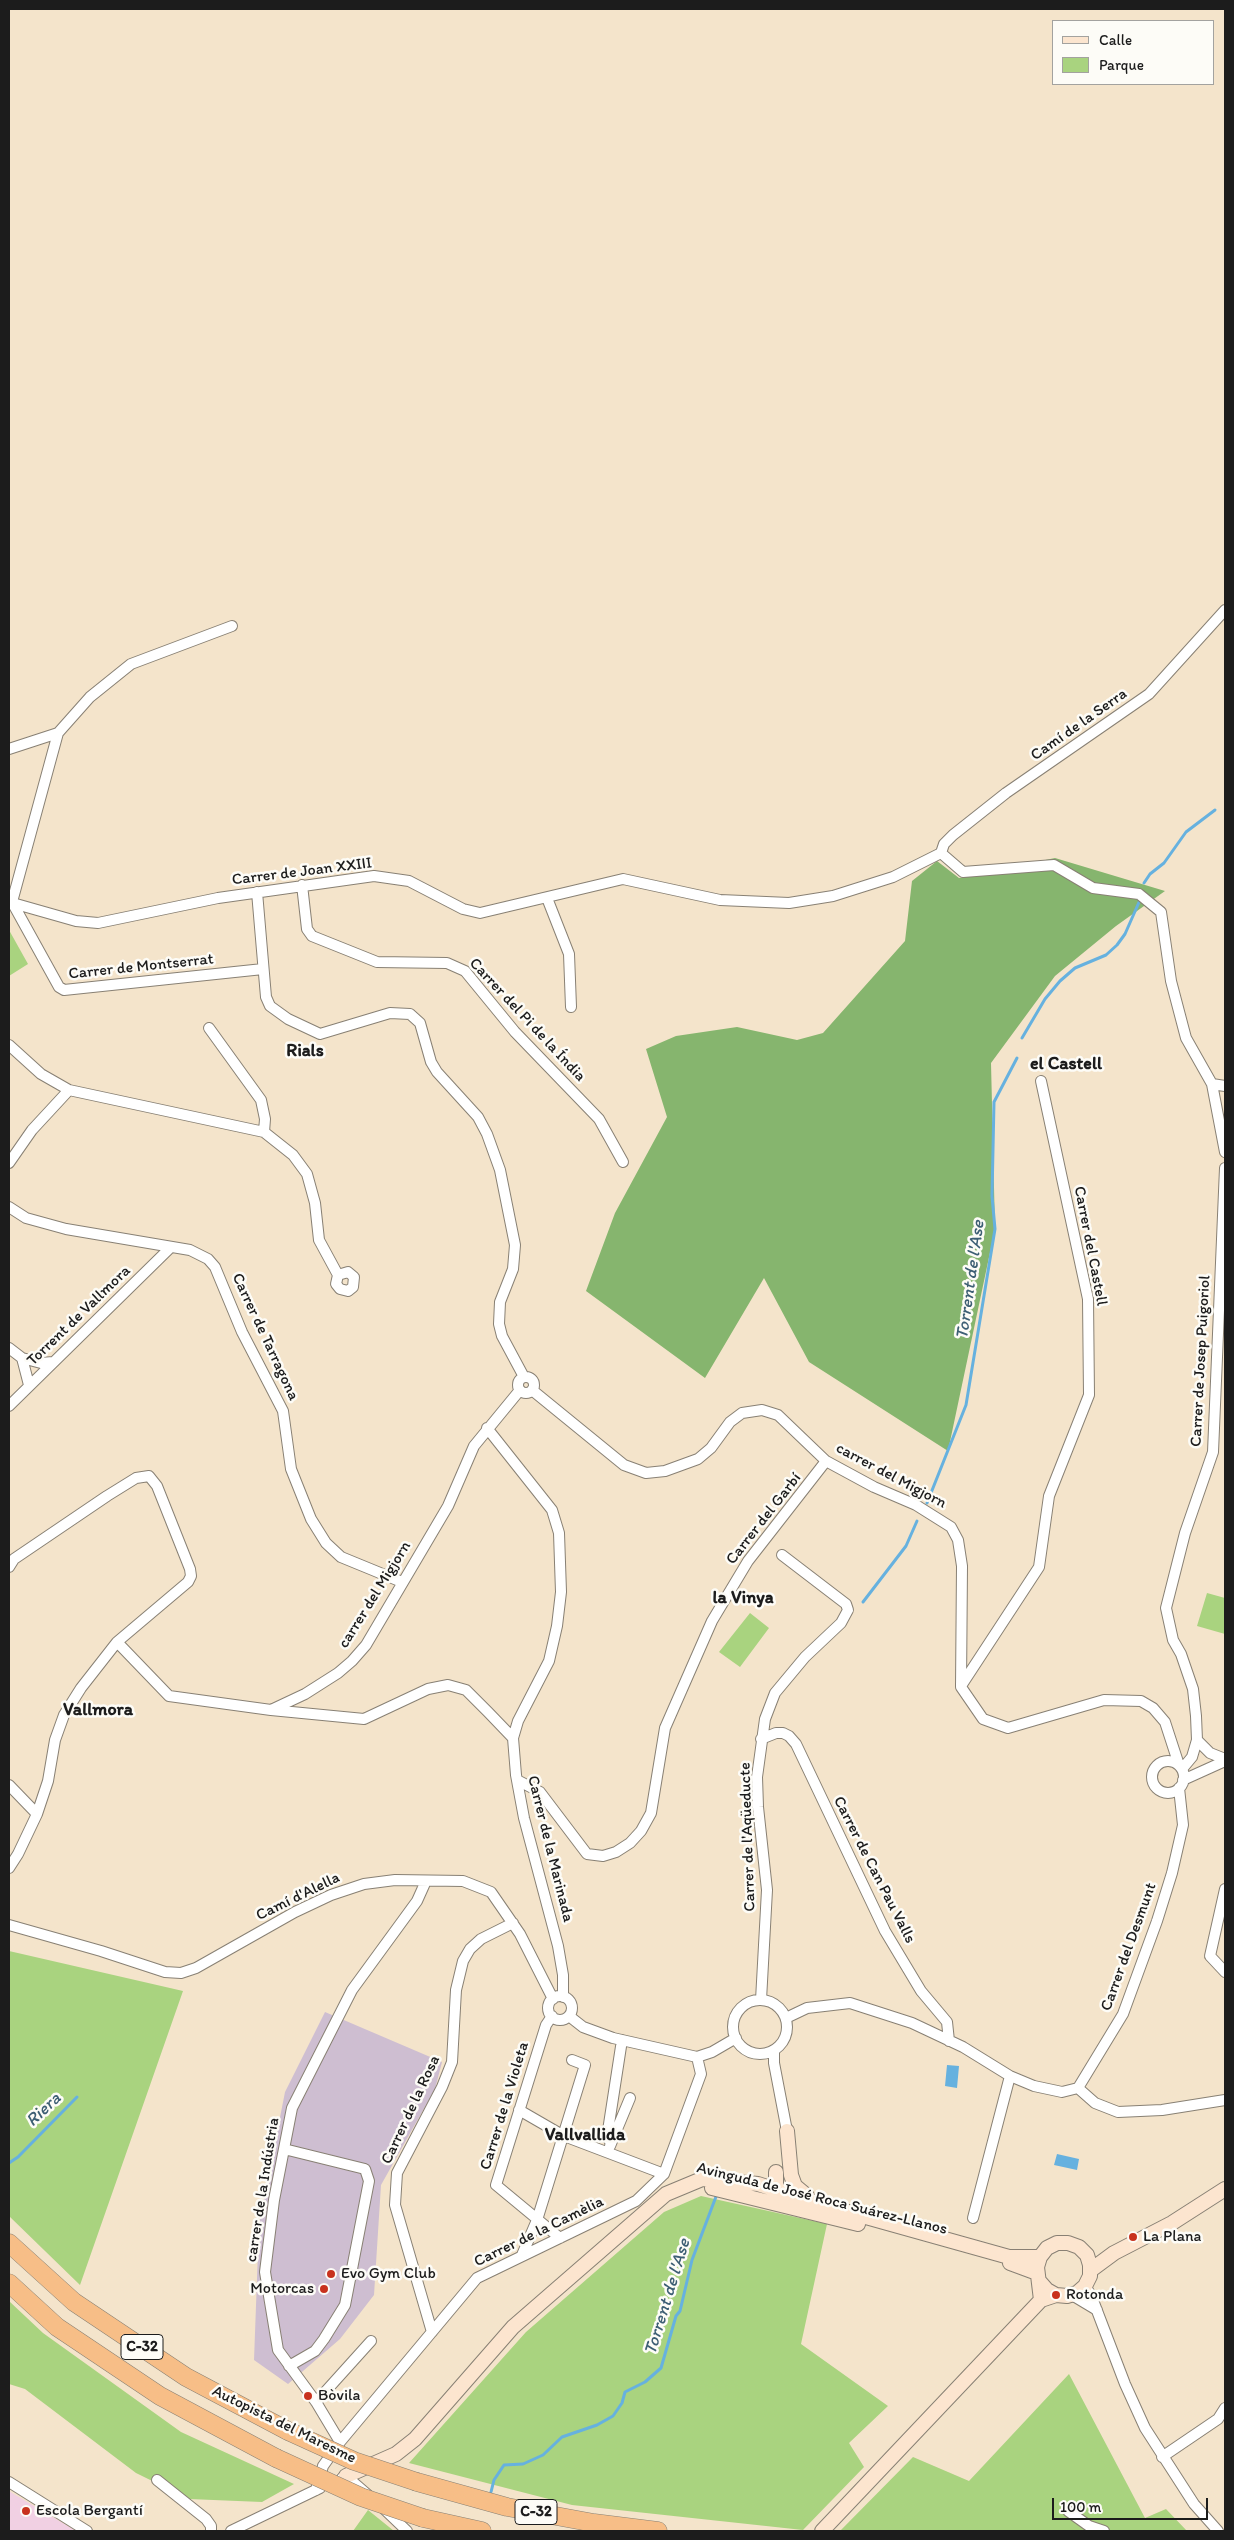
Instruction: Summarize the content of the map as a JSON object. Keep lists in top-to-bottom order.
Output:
{
  "streets": {
    "highway": ["C-32", "Autopista del Maresme"],
    "street": [
      "Camí de la Serra",
      "Carrer de Joan XXIII",
      "Carrer de Montserrat",
      "Carrer del Pi de la Índia",
      "Carrer del Castell",
      "Torrent de Vallmora",
      "Carrer de Tarragona",
      "Carrer de Josep Puigoriol",
      "carrer del Migjorn",
      "Carrer del Garbí",
      "Carrer de l'Aqüeducte",
      "Carrer de la Marinada",
      "Carrer de Can Pau Valls",
      "Camí d'Alella",
      "Carrer del Desmunt",
      "Carrer de la Violeta",
      "Carrer de la Rosa",
      "carrer de la Indústria",
      "Avinguda de José Roca Suárez-Llanos",
      "Carrer de la Camèlia"
    ]
  },
  "crossings": [
    ["Camí de la Serra", "Carrer de Joan XXIII"],
    ["Carrer de Joan XXIII", "Carrer de Montserrat"],
    ["Carrer de Joan XXIII", "Carrer del Pi de la Índia"],
    ["Carrer del Castell", "carrer del Migjorn"],
    ["Torrent de Vallmora", "Carrer de Tarragona"],
    ["Carrer de Tarragona", "carrer del Migjorn"],
    ["carrer del Migjorn", "Carrer del Garbí"],
    ["Carrer del Garbí", "Carrer de la Marinada"],
    ["Carrer de l'Aqüeducte", "Carrer de Can Pau Valls"],
    ["Carrer de la Marinada", "Camí d'Alella"],
    ["Carrer de la Marinada", "Carrer de la Violeta"],
    ["Camí d'Alella", "Carrer de la Violeta"],
    ["Camí d'Alella", "Carrer de la Rosa"],
    ["Camí d'Alella", "carrer de la Indústria"],
    ["Carrer de la Violeta", "Carrer de la Camèlia"],
    ["Carrer de la Rosa", "Carrer de la Camèlia"],
    ["carrer de la Indústria", "Carrer de la Camèlia"]
  ],
  "districts": [
    "Rials",
    "el Castell",
    "la Vinya",
    "Vallmora",
    "Vallvallida"
  ],
  "water": ["Torrent de l'Ase", "Riera"],
  "places": [
    "La Plana",
    "Evo Gym Club",
    "Motorcas",
    "Rotonda",
    "Bòvila",
    "Escola Bergantí"
  ],
  "legend": ["Calle", "Parque"],
  "scale_bar": "100 m"
}
